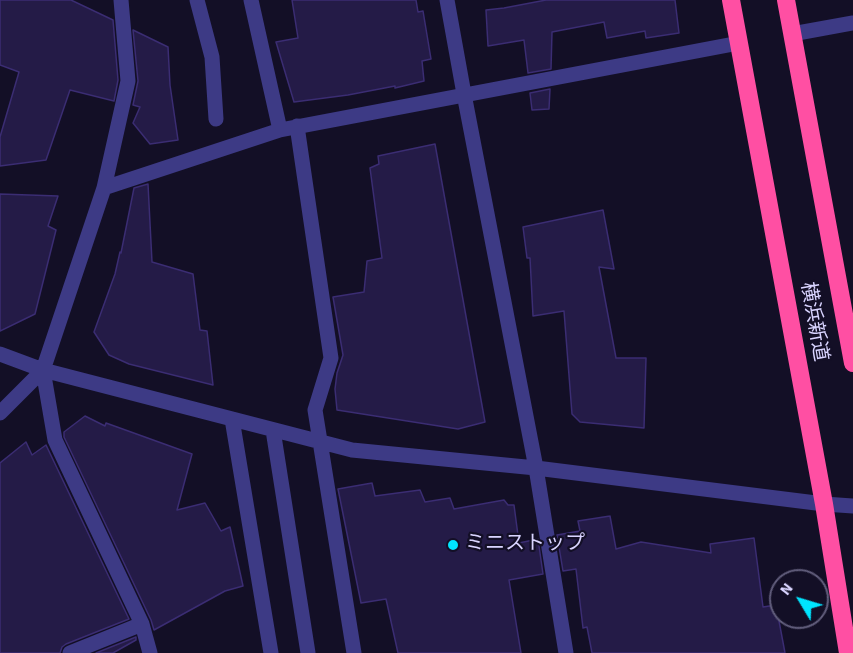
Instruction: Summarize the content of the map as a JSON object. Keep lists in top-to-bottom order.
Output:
{
  "streets": {
    "highway": ["横浜新道"]
  },
  "places": ["ミニストップ"],
  "north": "top left"
}
